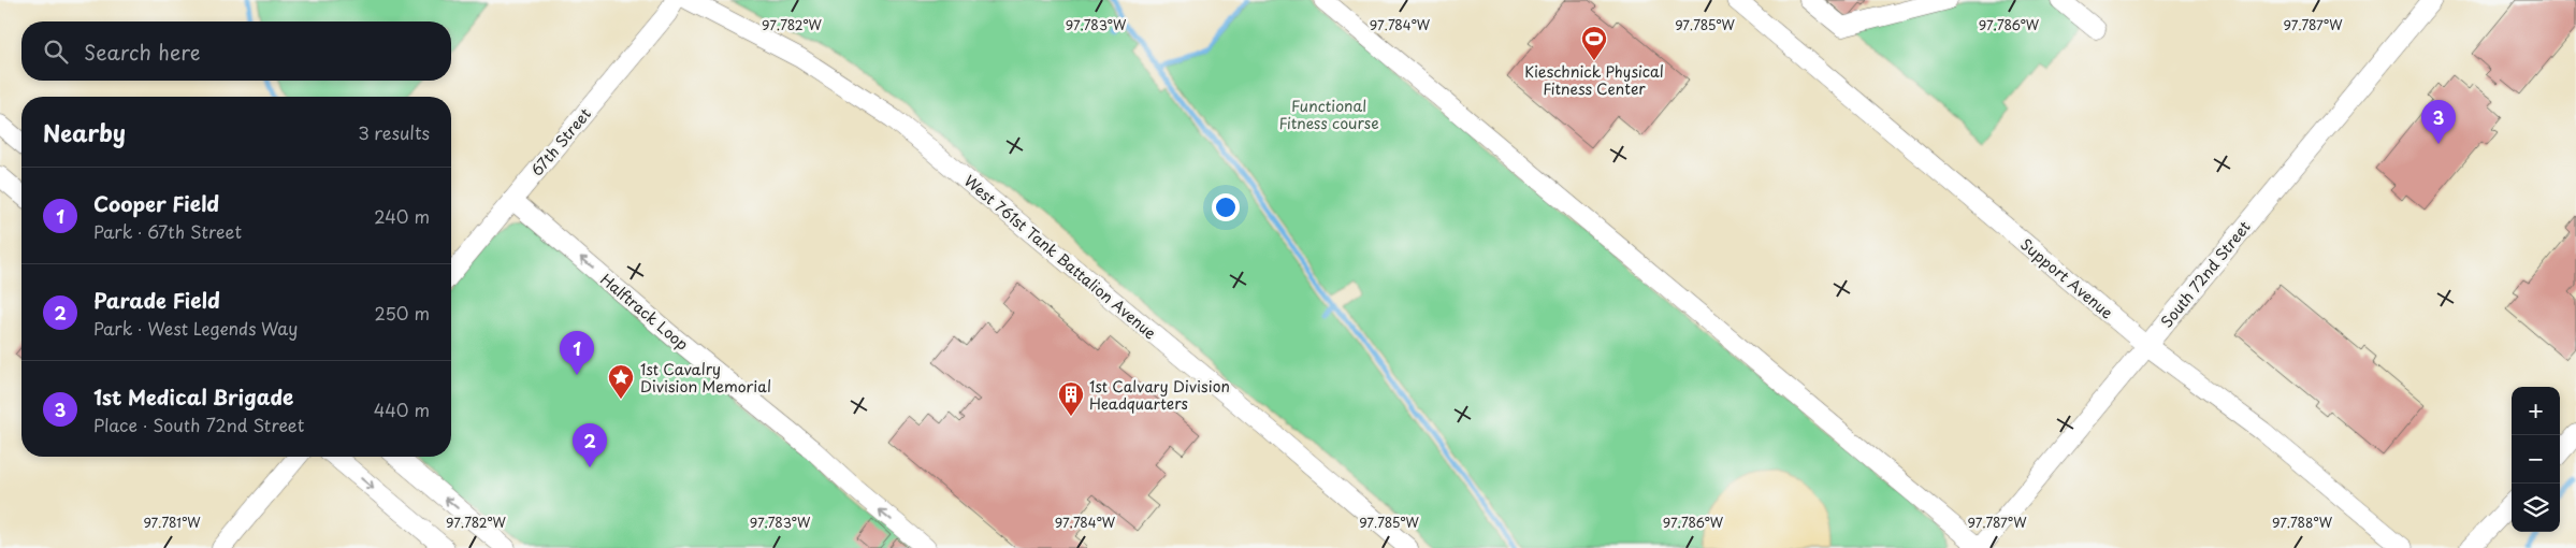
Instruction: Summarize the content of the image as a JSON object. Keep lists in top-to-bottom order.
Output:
{
  "streets": {
    "street": [
      "67th Street",
      "West 761st Tank Battalion Avenue",
      "South 72nd Street",
      "Support Avenue",
      "Halftrack Loop"
    ]
  },
  "crossings": [
    ["67th Street", "Halftrack Loop"],
    ["South 72nd Street", "Support Avenue"]
  ],
  "one_way": ["Halftrack Loop"],
  "parks": ["Functional Fitness course"],
  "places": {
    "sports": ["Kieschnick Physical Fitness Center"],
    "place": ["1st Cavalry Division Memorial"],
    "building": ["1st Calvary Division Headquarters"]
  },
  "page": {
    "search": "Search here",
    "heading": ["Nearby", "3 results"],
    "pins": ["3", "1", "2"],
    "list": [
      {
        "mark": "1",
        "name": "Cooper Field",
        "note": "Park · 67th Street",
        "value": "240 m"
      },
      {
        "mark": "2",
        "name": "Parade Field",
        "note": "Park · West Legends Way",
        "value": "250 m"
      },
      {
        "mark": "3",
        "name": "1st Medical Brigade",
        "note": "Place · South 72nd Street",
        "value": "440 m"
      }
    ],
    "map_buttons": ["+", "−"]
  },
  "coordinates": [
    "97.783°W",
    "97.784°W",
    "97.782°W",
    "97.785°W",
    "97.786°W",
    "97.787°W",
    "97.781°W",
    "97.788°W"
  ]
}
